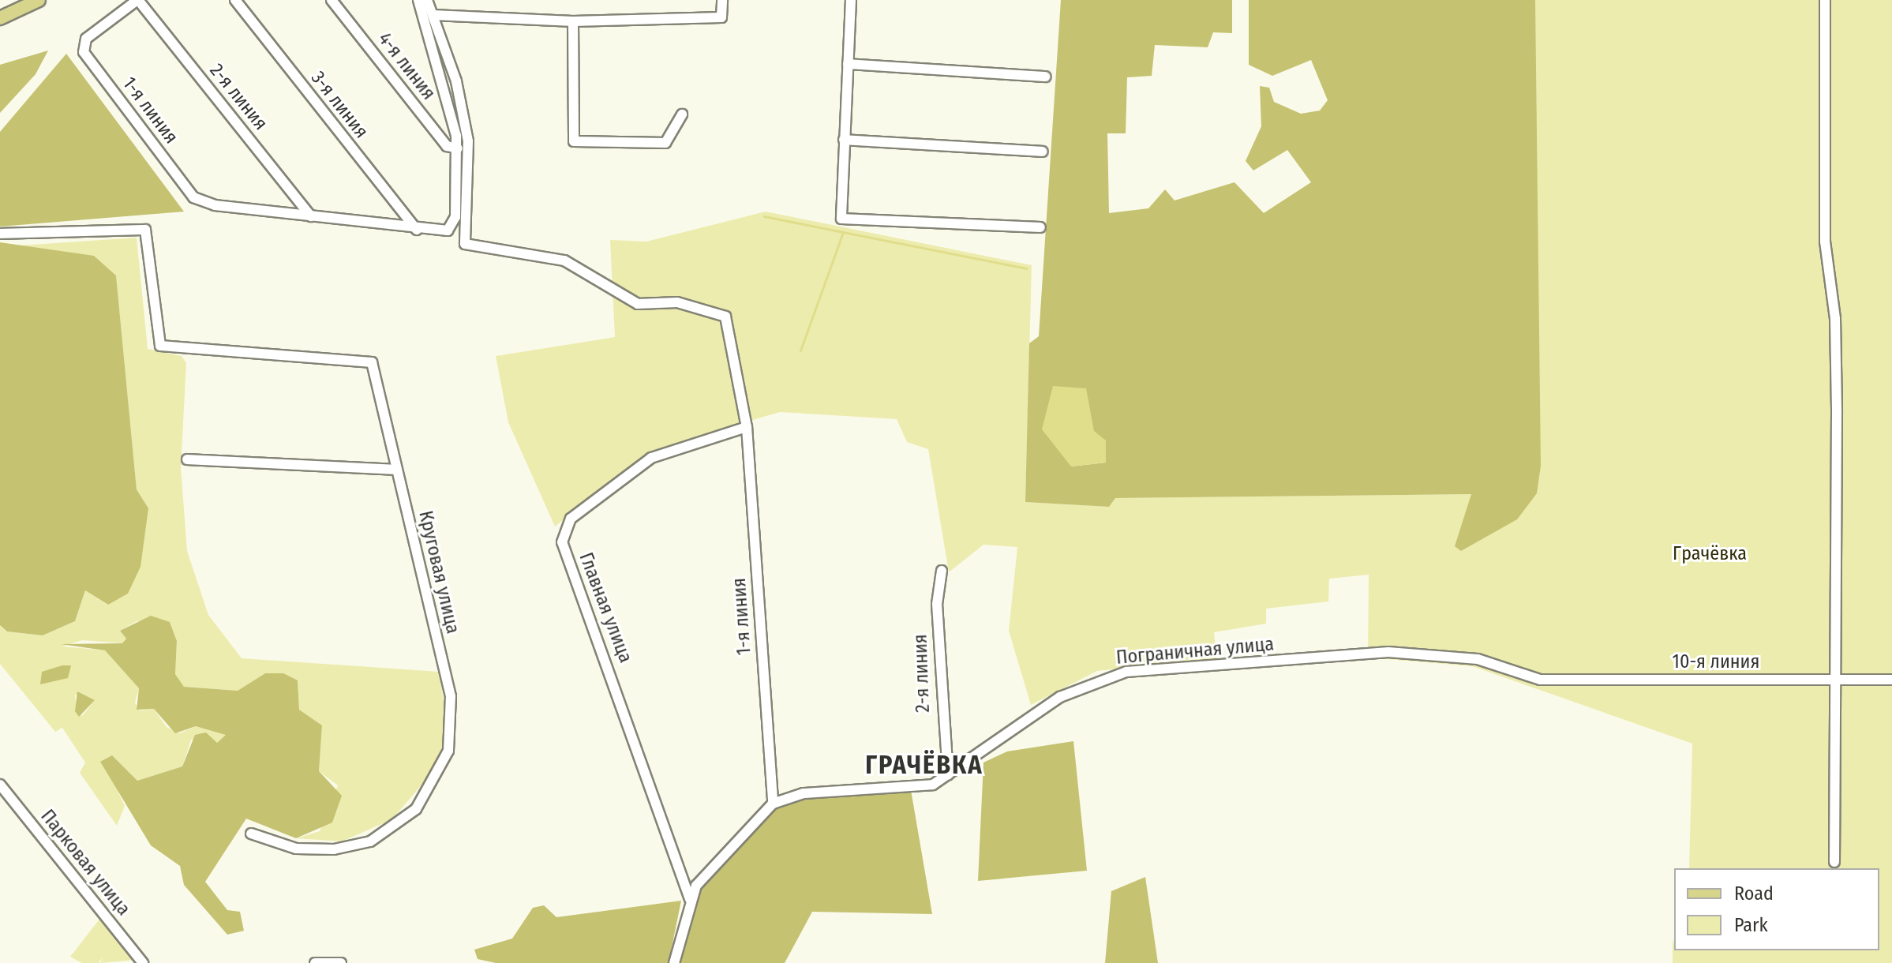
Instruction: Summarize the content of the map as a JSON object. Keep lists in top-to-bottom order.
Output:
{
  "streets": {
    "street": [
      "4-я линия",
      "2-я линия",
      "3-я линия",
      "1-я линия",
      "Круговая улица",
      "Главная улица",
      "Пограничная улица",
      "10-я линия",
      "Парковая улица"
    ]
  },
  "crossings": [
    ["2-я линия", "1-я линия"],
    ["2-я линия", "Пограничная улица"],
    ["1-я линия", "Главная улица"],
    ["1-я линия", "Пограничная улица"],
    ["Пограничная улица", "10-я линия"]
  ],
  "districts": ["ГРАЧЁВКА"],
  "parks": ["Грачёвка"],
  "legend": ["Road", "Park"]
}
